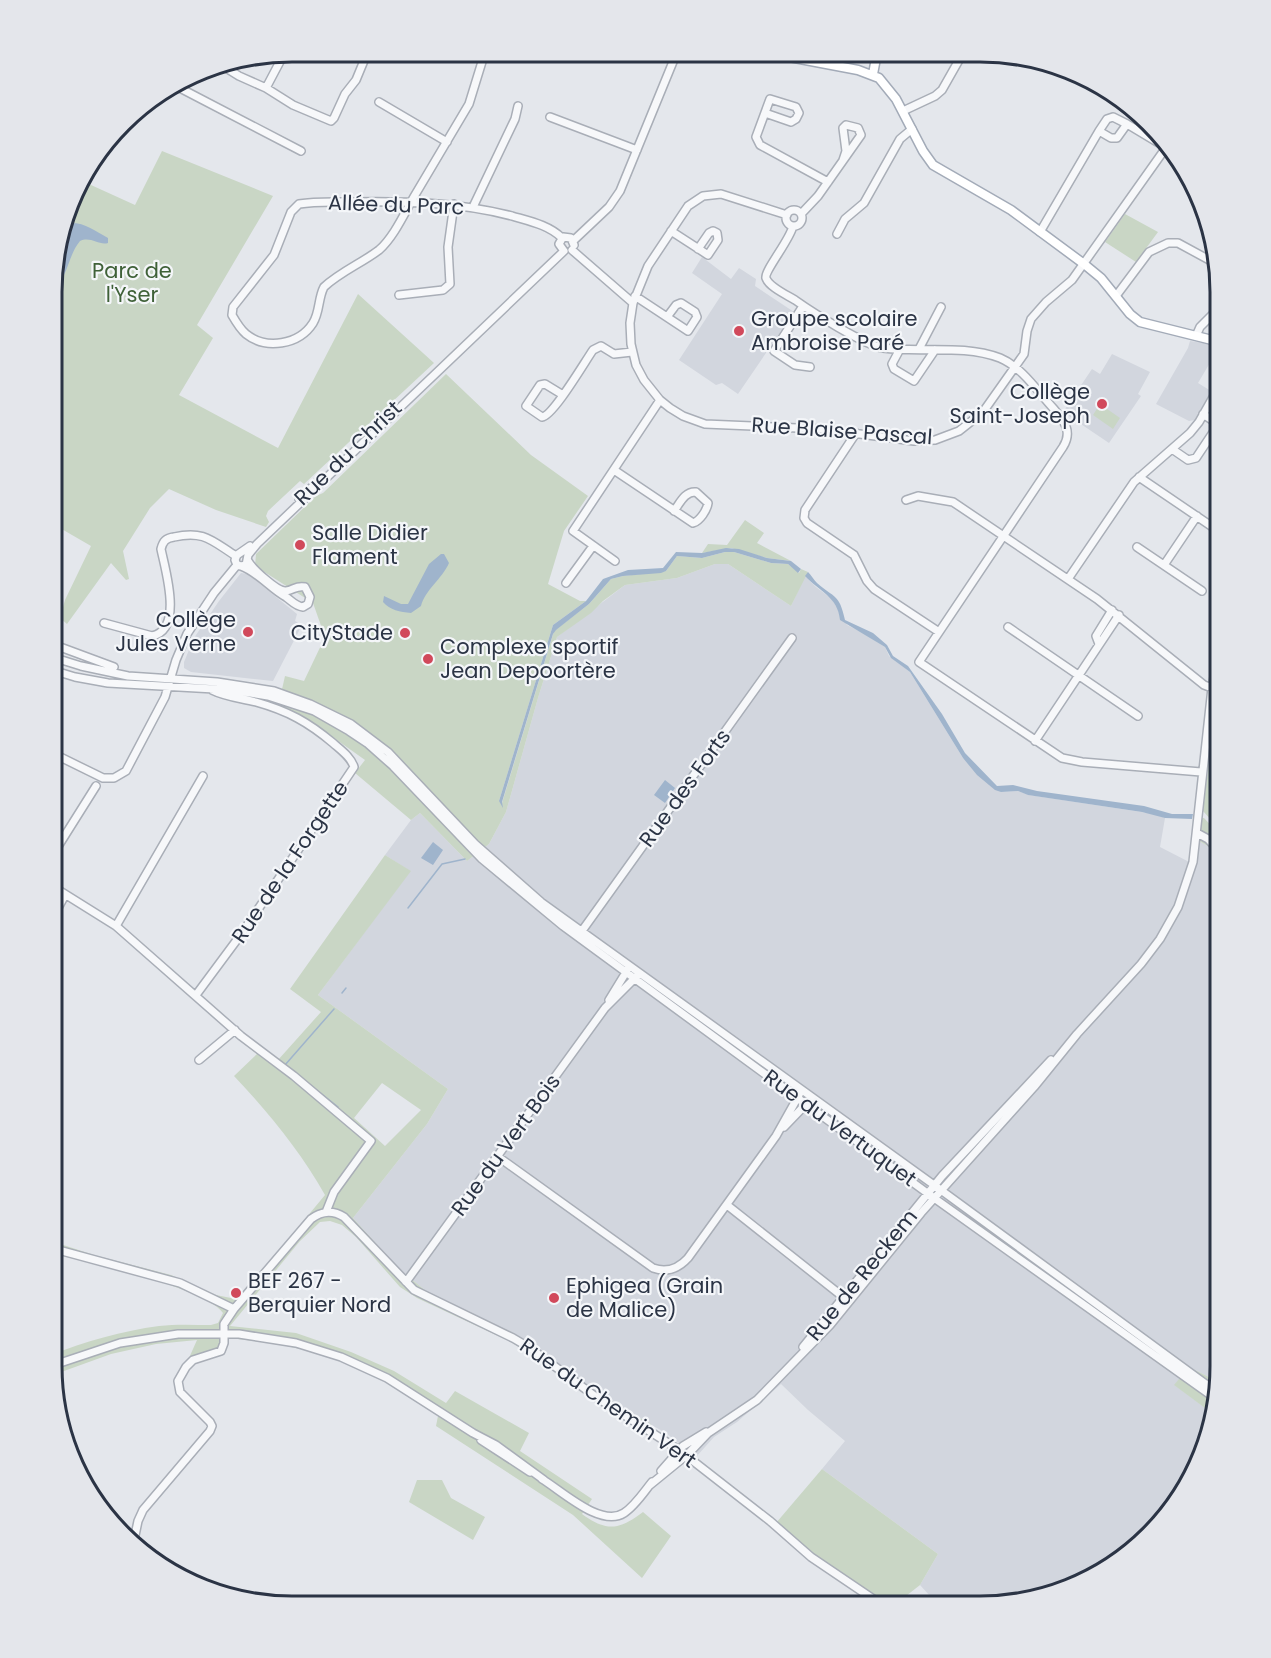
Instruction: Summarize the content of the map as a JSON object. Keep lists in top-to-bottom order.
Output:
{
  "streets": {
    "street": [
      "Allée du Parc",
      "Rue Blaise Pascal",
      "Rue du Christ",
      "Rue des Forts",
      "Rue de la Forgette",
      "Rue du Vertuquet",
      "Rue du Vert Bois",
      "Rue de Reckem",
      "Rue du Chemin Vert"
    ]
  },
  "crossings": [
    ["Allée du Parc", "Rue du Christ"],
    ["Rue des Forts", "Rue du Vertuquet"],
    ["Rue du Vertuquet", "Rue du Vert Bois"],
    ["Rue du Vertuquet", "Rue de Reckem"],
    ["Rue du Vert Bois", "Rue du Chemin Vert"],
    ["Rue de Reckem", "Rue du Chemin Vert"]
  ],
  "parks": ["Parc de l'Yser"],
  "places": [
    "Groupe scolaire Ambroise Paré",
    "Collège Saint-Joseph",
    "Salle Didier Flament",
    "Collège Jules Verne",
    "CityStade",
    "Complexe sportif Jean Depoortère",
    "BEF 267 - Berquier Nord",
    "Ephigea (Grain de Malice)"
  ]
}
